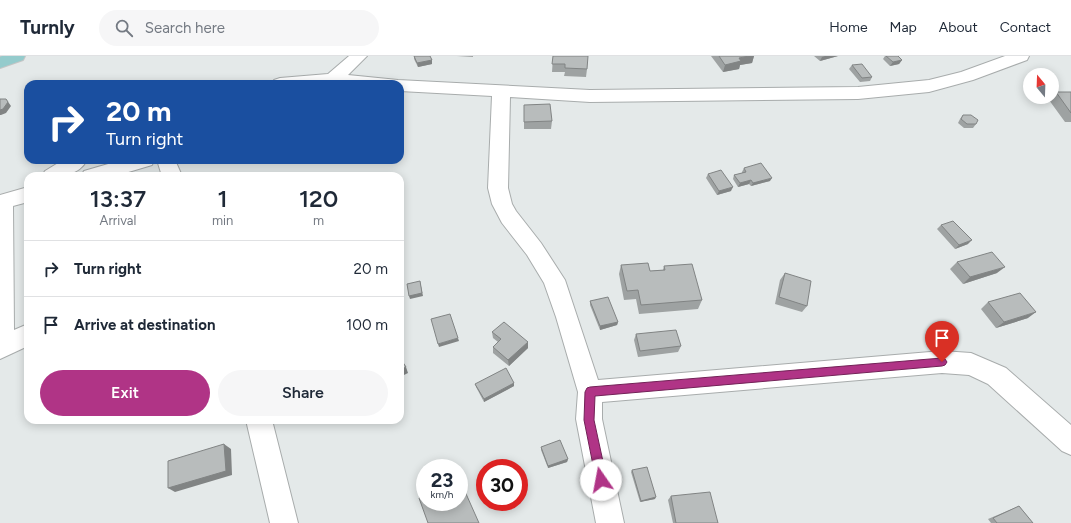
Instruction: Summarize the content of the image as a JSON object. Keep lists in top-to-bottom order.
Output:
{
  "north": "top",
  "page": {
    "header": "Turnly",
    "search": "Search here",
    "nav": [
      "Home",
      "Map",
      "About",
      "Contact"
    ],
    "turn": ["20 m", "Turn right"],
    "eta": [
      "13:37",
      "Arrival",
      "1",
      "min",
      "120",
      "m"
    ],
    "list": [
      {
        "name": "Turn right",
        "value": "20 m"
      },
      {
        "name": "Arrive at destination",
        "value": "100 m"
      }
    ],
    "buttons": ["Exit", "Share"],
    "speed": "23 km/h",
    "limit": "30"
  }
}
